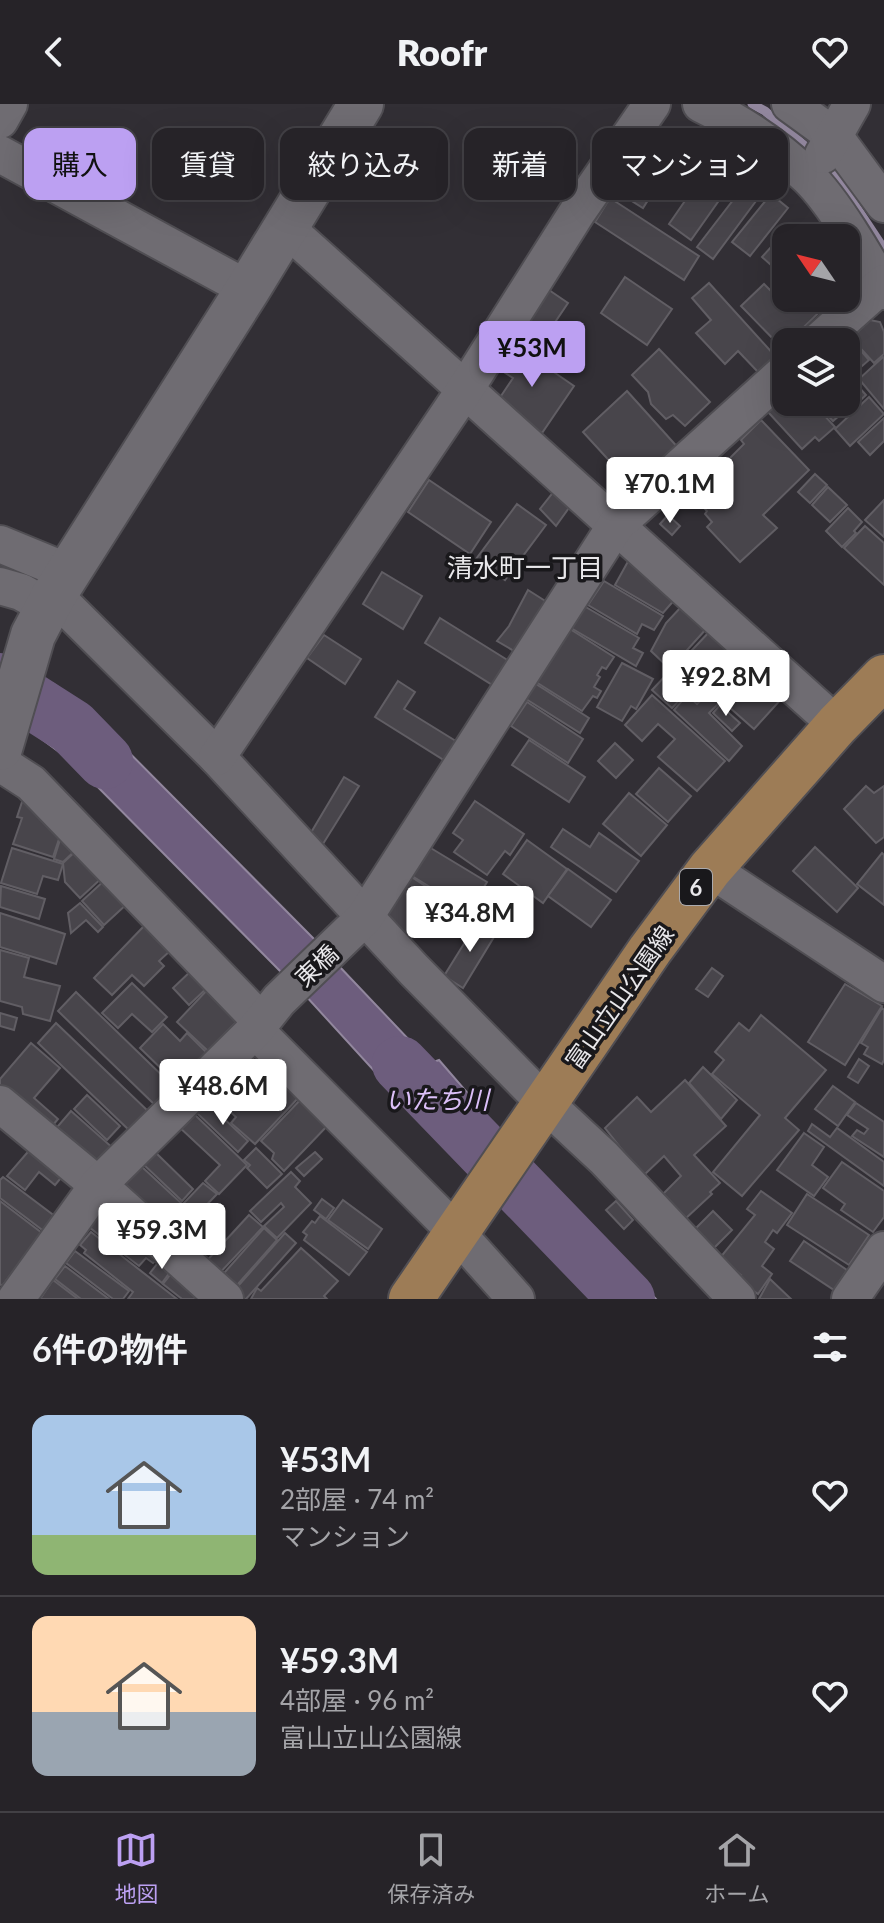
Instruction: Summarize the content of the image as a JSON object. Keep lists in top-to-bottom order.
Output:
{
  "streets": {
    "main road": ["6", "富山立山公園線"],
    "street": ["東橋"]
  },
  "districts": ["清水町一丁目"],
  "water": ["いたち川"],
  "north": "top left",
  "page": {
    "header": "Roofr",
    "chip": [
      "購入",
      "賃貸",
      "絞り込み",
      "新着",
      "マンション"
    ],
    "price": [
      "¥53M",
      "¥70.1M",
      "¥92.8M",
      "¥34.8M",
      "¥48.6M",
      "¥59.3M"
    ],
    "heading": "6件の物件",
    "list": [
      {
        "name": "¥53M",
        "note": "2部屋 · 74 m² · マンション"
      },
      {
        "name": "¥59.3M",
        "note": "4部屋 · 96 m² · 富山立山公園線"
      }
    ],
    "tabs": ["地図", "保存済み", "ホーム"]
  }
}
